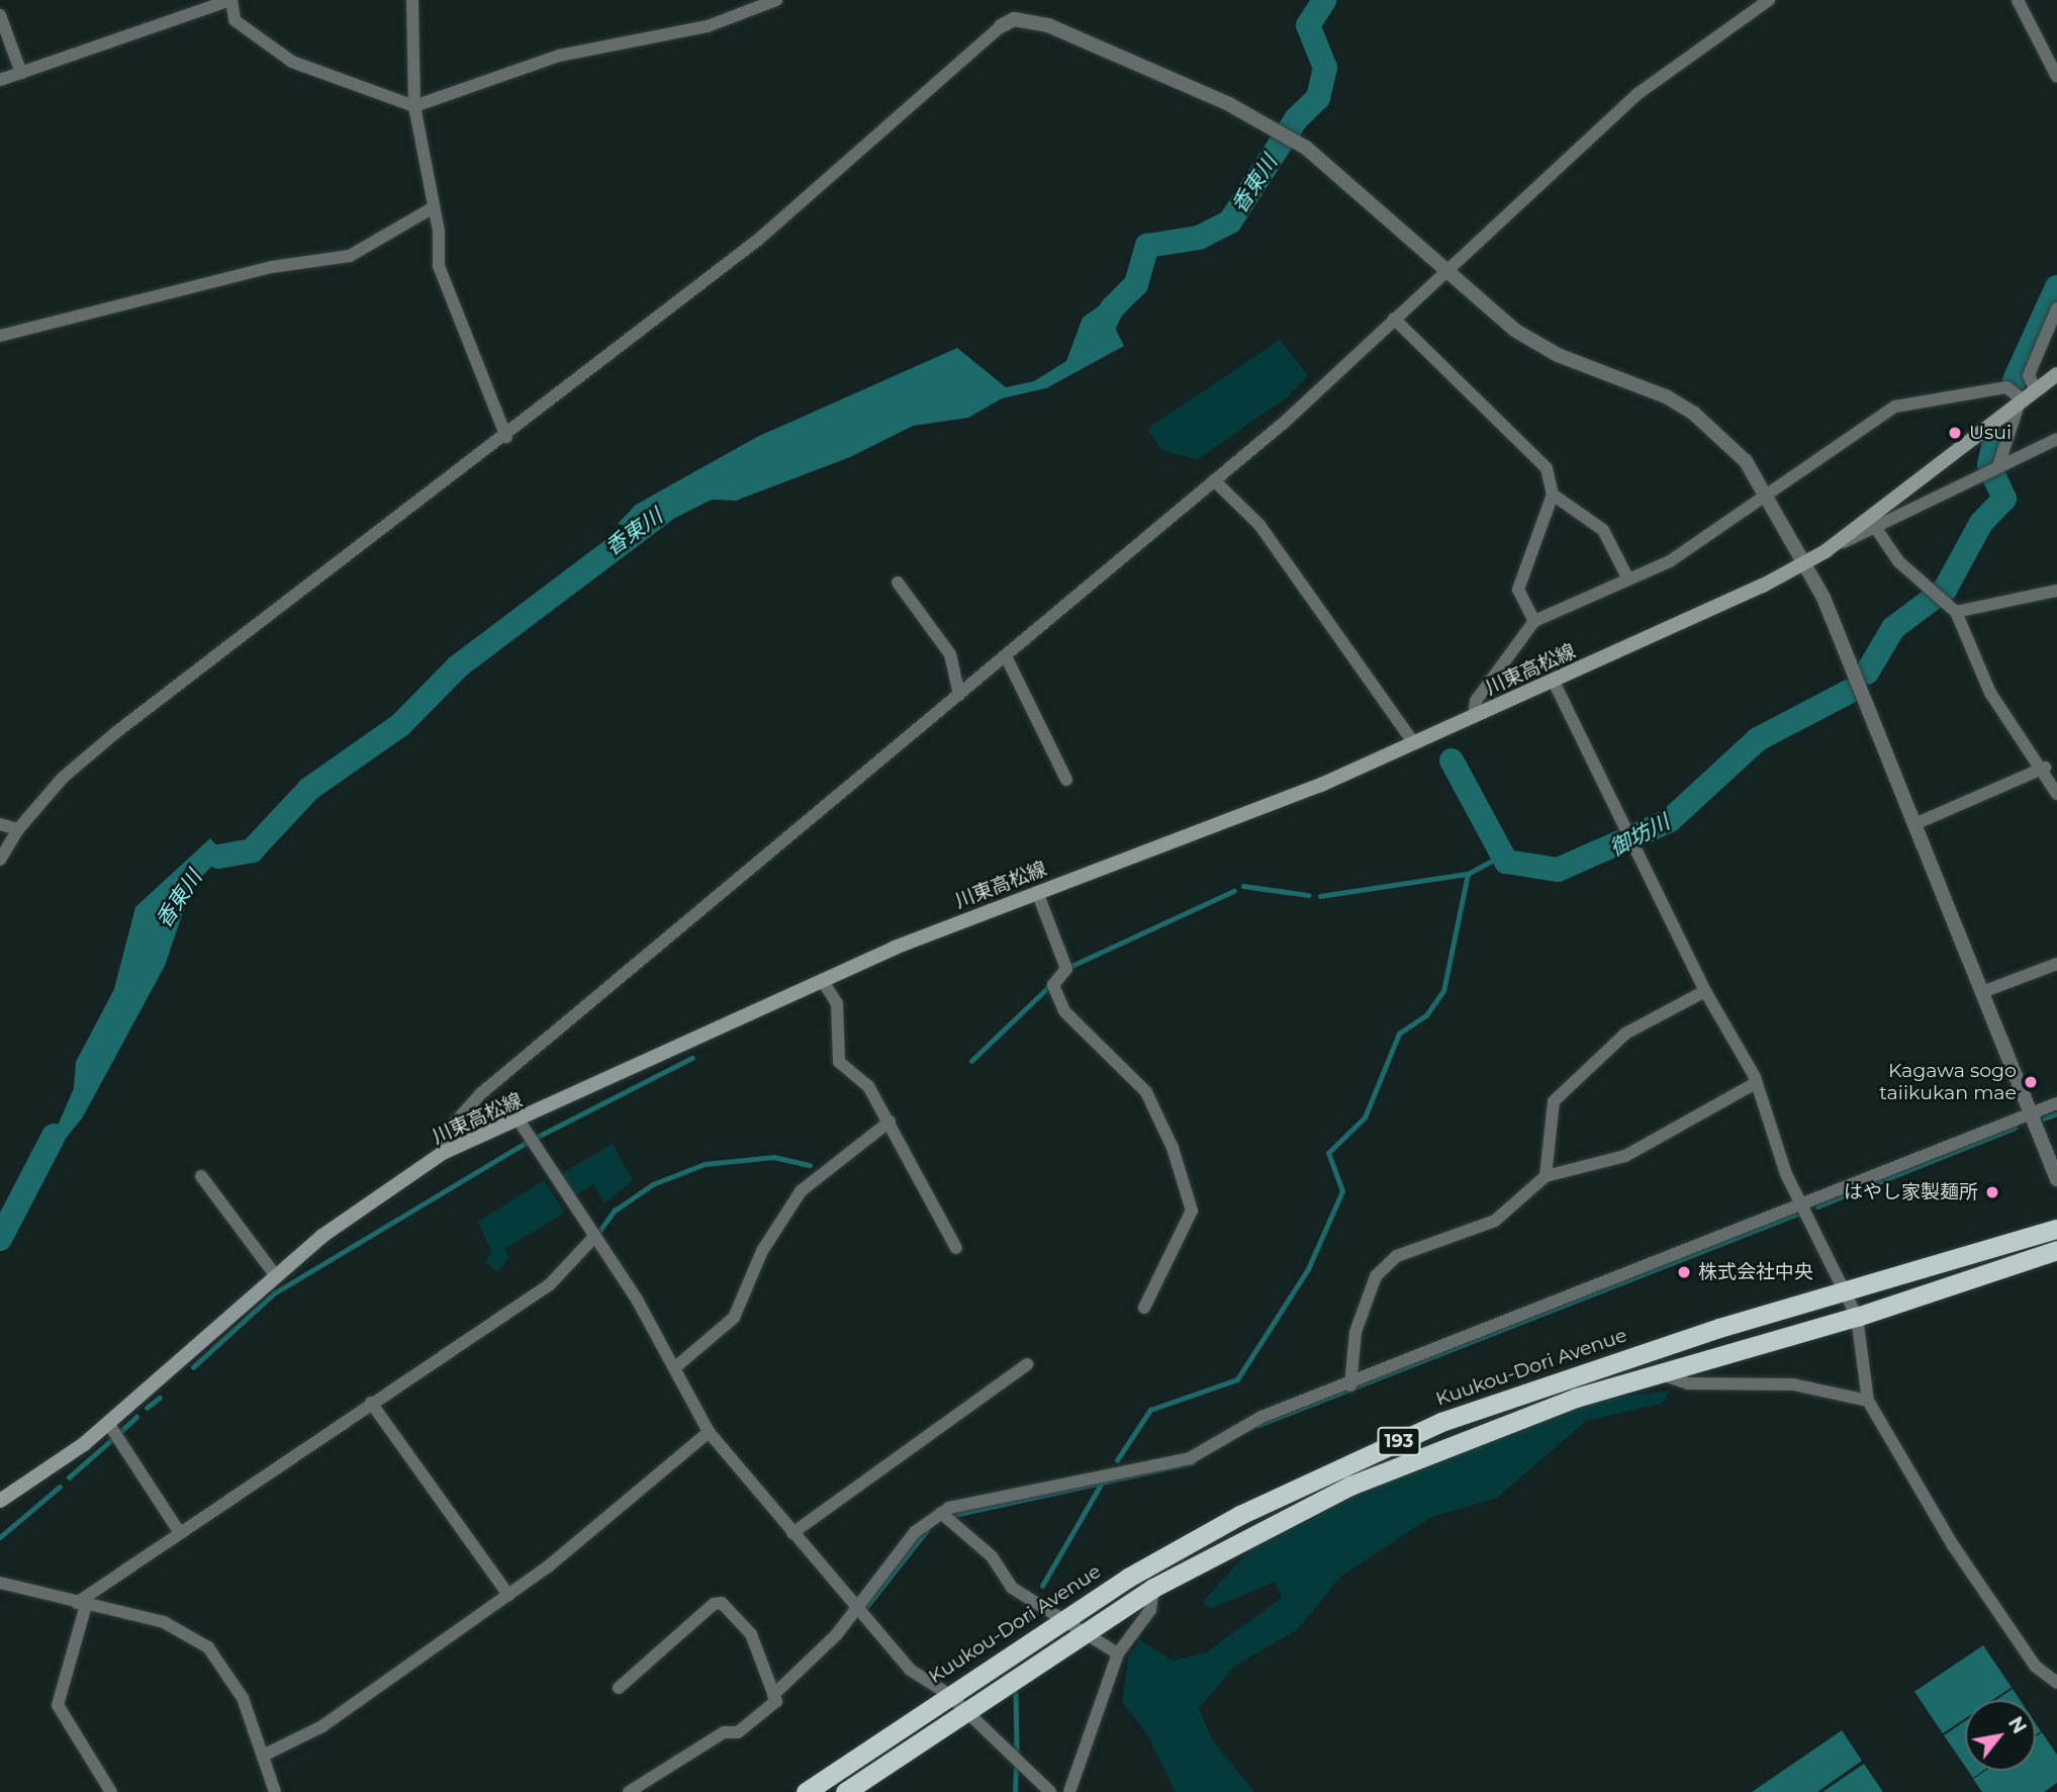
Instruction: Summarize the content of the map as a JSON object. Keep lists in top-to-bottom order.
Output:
{
  "streets": {
    "highway": ["Kuukou-Dori Avenue", "193"],
    "main road": ["川東高松線"]
  },
  "water": ["香東川", "御坊川"],
  "places": [
    "Usui",
    "Kagawa sogo taiikukan mae",
    "はやし家製麺所",
    "株式会社中央"
  ],
  "north": "top right"
}
